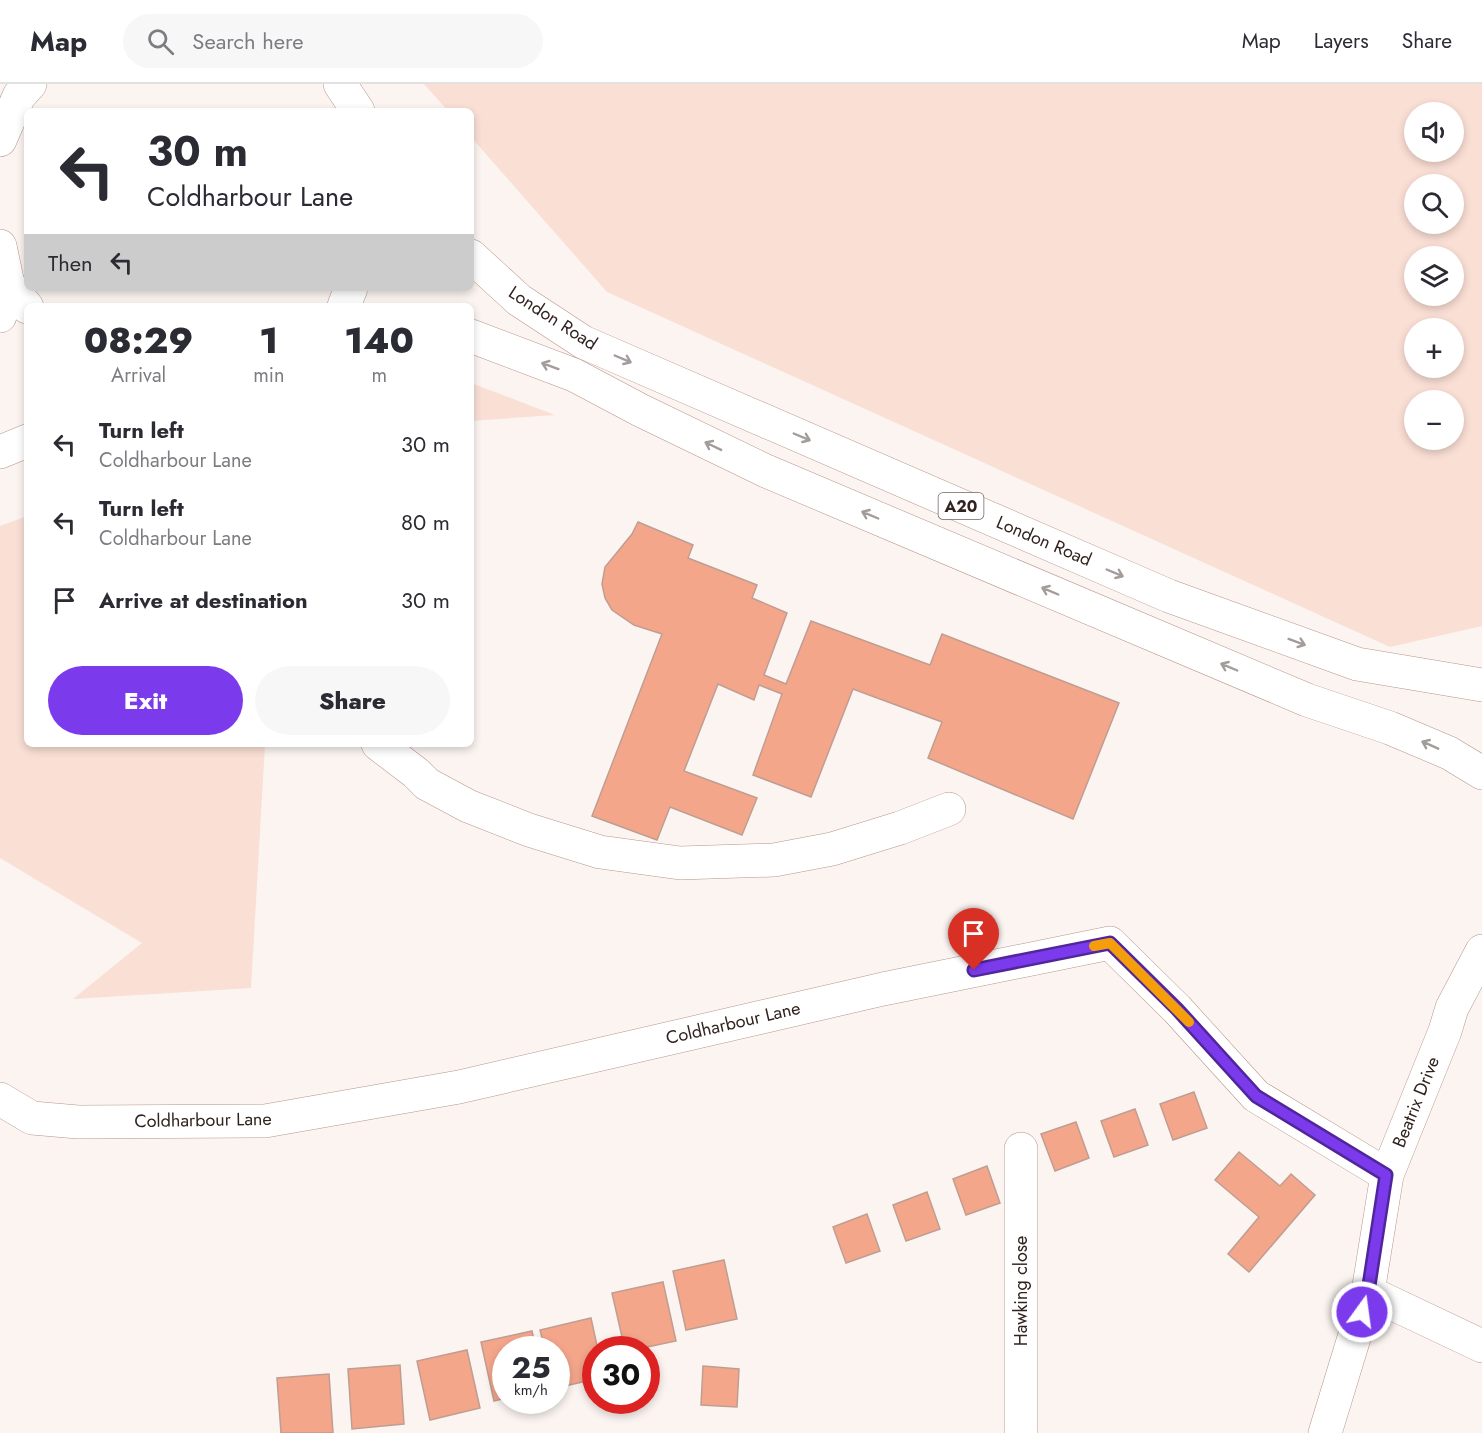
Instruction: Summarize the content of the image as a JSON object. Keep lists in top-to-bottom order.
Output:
{
  "streets": {
    "main road": [
      "London Road",
      "A20",
      "Coldharbour Lane",
      "Beatrix Drive",
      "Hawking close"
    ]
  },
  "crossings": [
    ["Coldharbour Lane", "Beatrix Drive"]
  ],
  "page": {
    "header": "Map",
    "search": "Search here",
    "nav": ["Map", "Layers", "Share"],
    "map_buttons": ["+", "−"],
    "turn": ["30 m", "Coldharbour Lane"],
    "then": "Then",
    "eta": [
      "08:29",
      "Arrival",
      "1",
      "min",
      "140",
      "m"
    ],
    "list": [
      {
        "name": "Turn left",
        "note": "Coldharbour Lane",
        "value": "30 m"
      },
      {
        "name": "Turn left",
        "note": "Coldharbour Lane",
        "value": "80 m"
      },
      {
        "name": "Arrive at destination",
        "value": "30 m"
      }
    ],
    "buttons": ["Exit", "Share"],
    "speed": "25 km/h",
    "limit": "30"
  }
}
